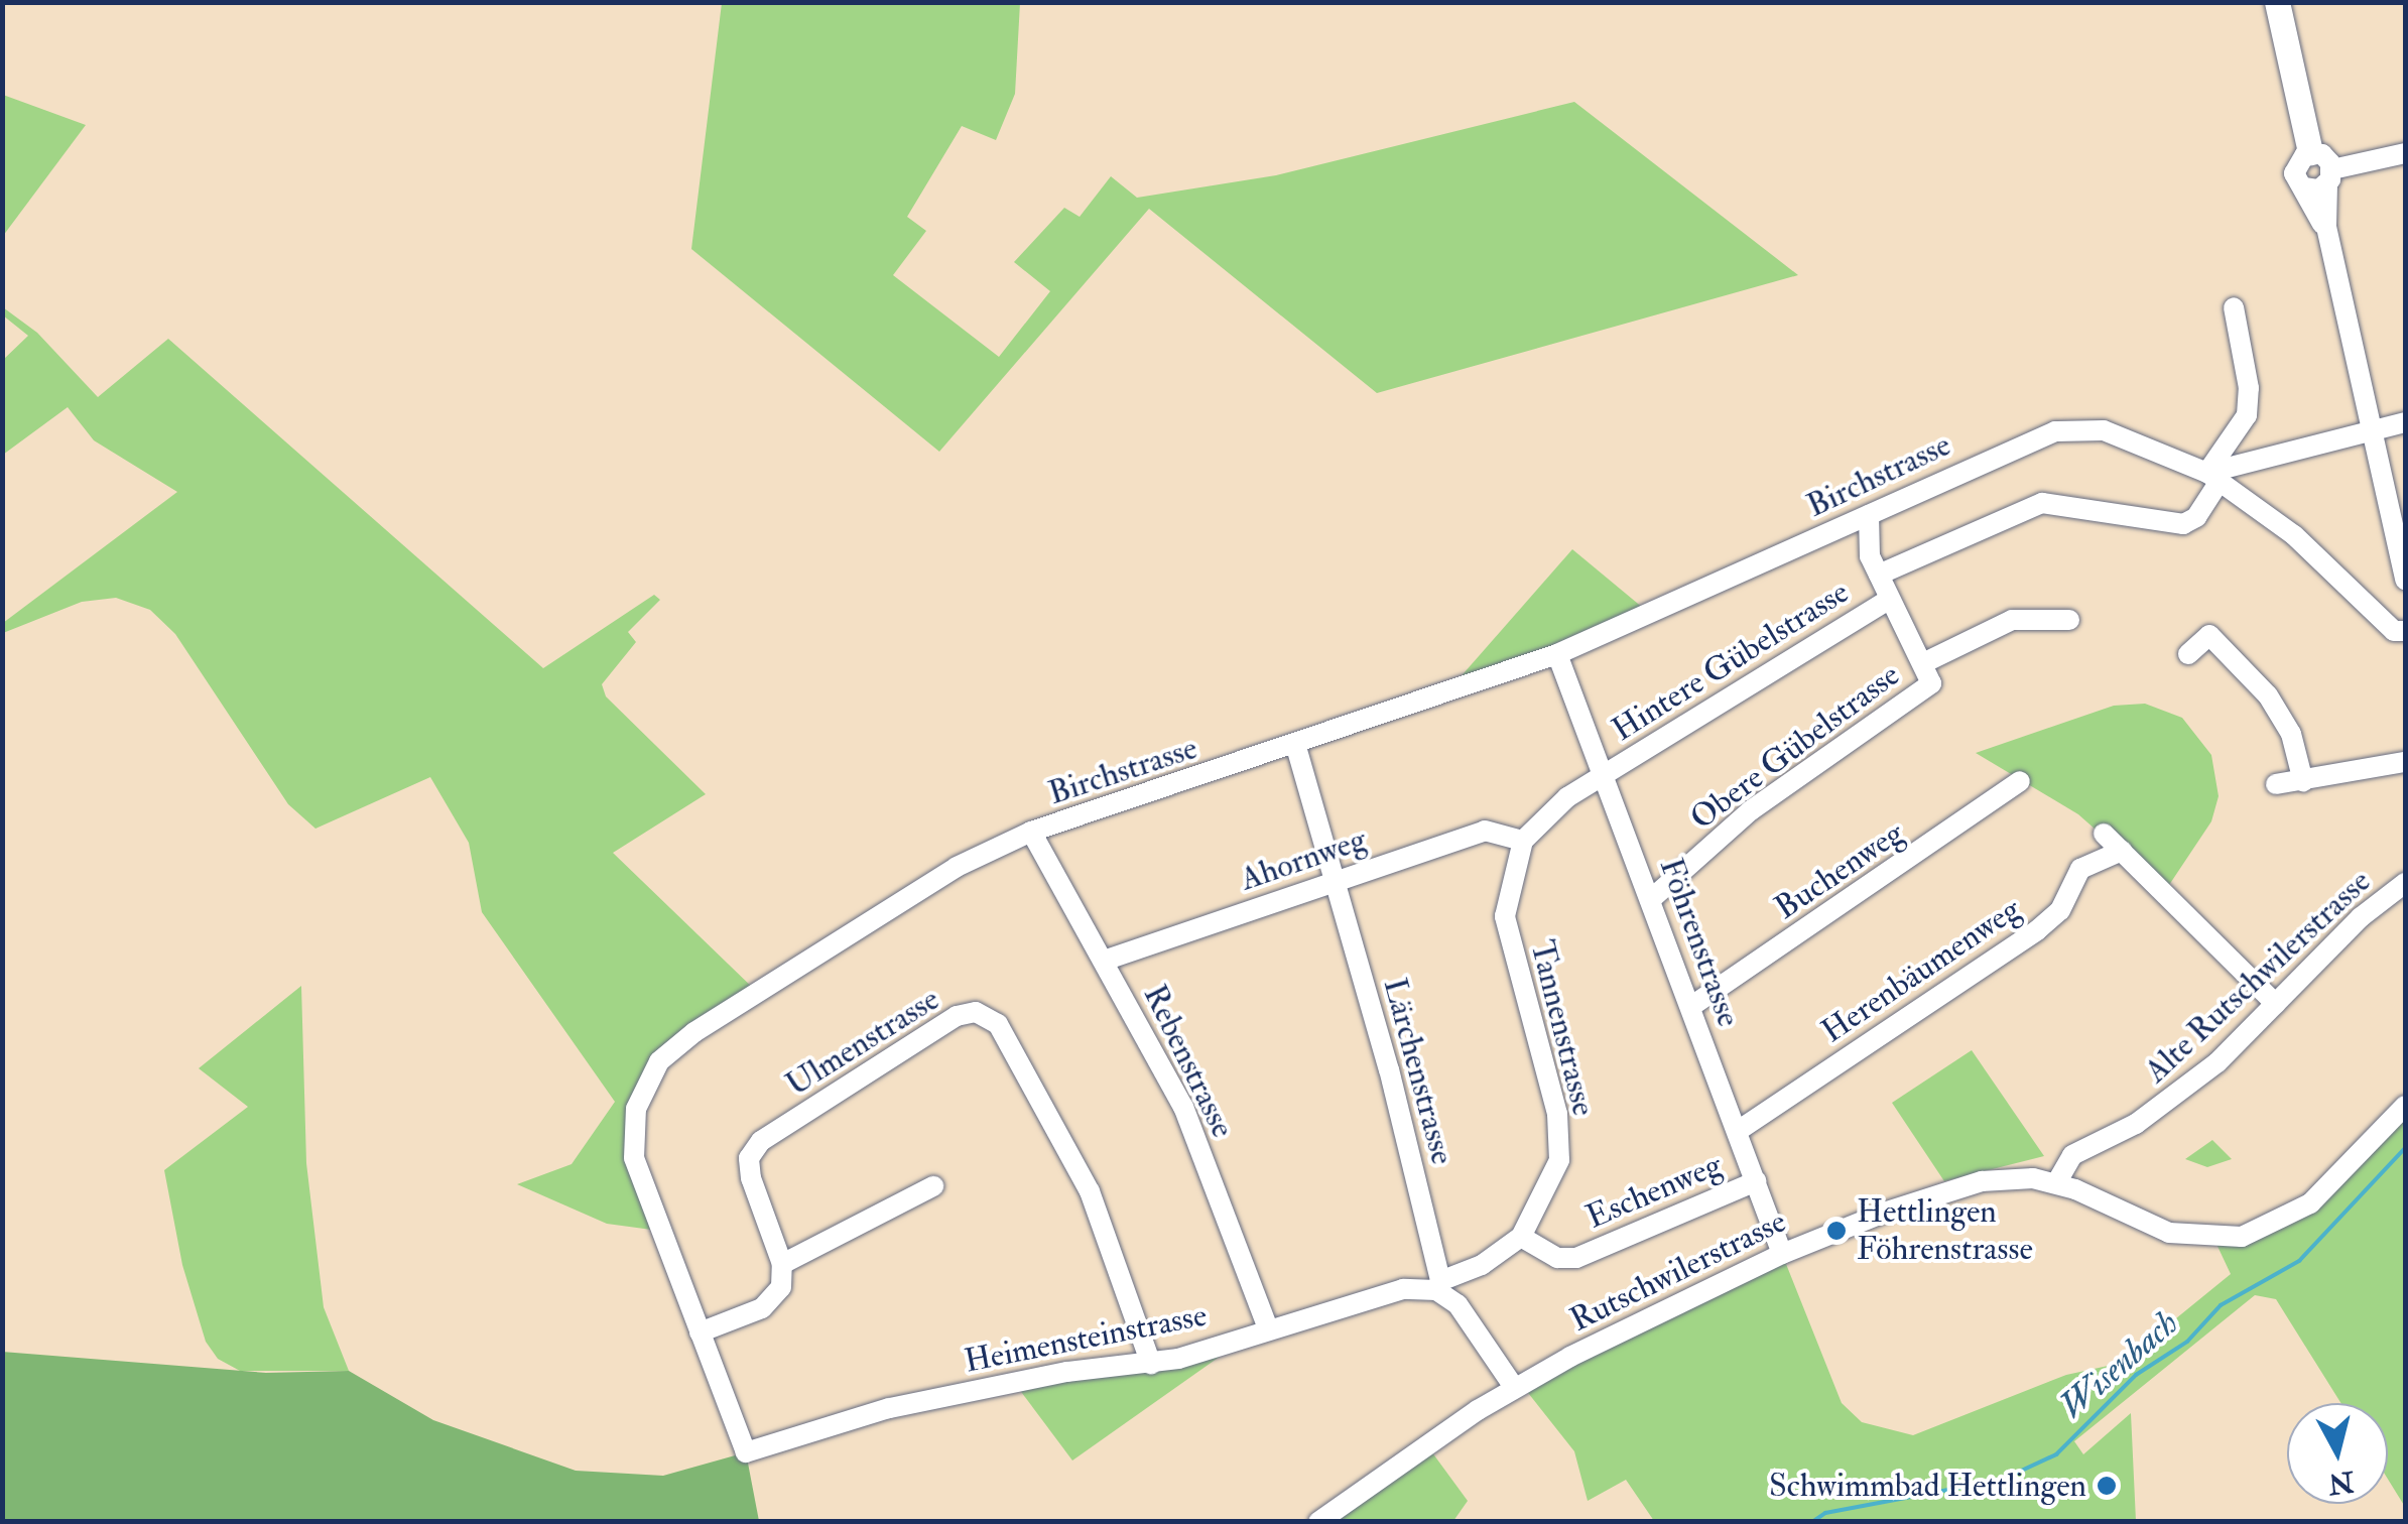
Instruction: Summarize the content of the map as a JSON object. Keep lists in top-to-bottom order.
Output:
{
  "streets": {
    "street": [
      "Birchstrasse",
      "Hintere Gübelstrasse",
      "Obere Gübelstrasse",
      "Ahornweg",
      "Buchenweg",
      "Föhrenstrasse",
      "Herenbäumenweg",
      "Alte Rutschwilerstrasse",
      "Tannenstrasse",
      "Ulmenstrasse",
      "Rebenstrasse",
      "Lärchenstrasse",
      "Eschenweg",
      "Rutschwilerstrasse",
      "Heimensteinstrasse"
    ]
  },
  "crossings": [
    ["Birchstrasse", "Föhrenstrasse"],
    ["Birchstrasse", "Rebenstrasse"],
    ["Birchstrasse", "Lärchenstrasse"],
    ["Birchstrasse", "Heimensteinstrasse"],
    ["Hintere Gübelstrasse", "Föhrenstrasse"],
    ["Obere Gübelstrasse", "Föhrenstrasse"],
    ["Ahornweg", "Tannenstrasse"],
    ["Ahornweg", "Rebenstrasse"],
    ["Ahornweg", "Lärchenstrasse"],
    ["Buchenweg", "Föhrenstrasse"],
    ["Föhrenstrasse", "Herenbäumenweg"],
    ["Föhrenstrasse", "Eschenweg"],
    ["Föhrenstrasse", "Rutschwilerstrasse"],
    ["Alte Rutschwilerstrasse", "Rutschwilerstrasse"],
    ["Tannenstrasse", "Lärchenstrasse"],
    ["Tannenstrasse", "Eschenweg"],
    ["Tannenstrasse", "Heimensteinstrasse"],
    ["Ulmenstrasse", "Heimensteinstrasse"],
    ["Rebenstrasse", "Heimensteinstrasse"],
    ["Lärchenstrasse", "Heimensteinstrasse"]
  ],
  "water": ["Wisenbach"],
  "places": ["Hettlingen Föhrenstrasse", "Schwimmbad Hettlingen"],
  "north": "bottom"
}
